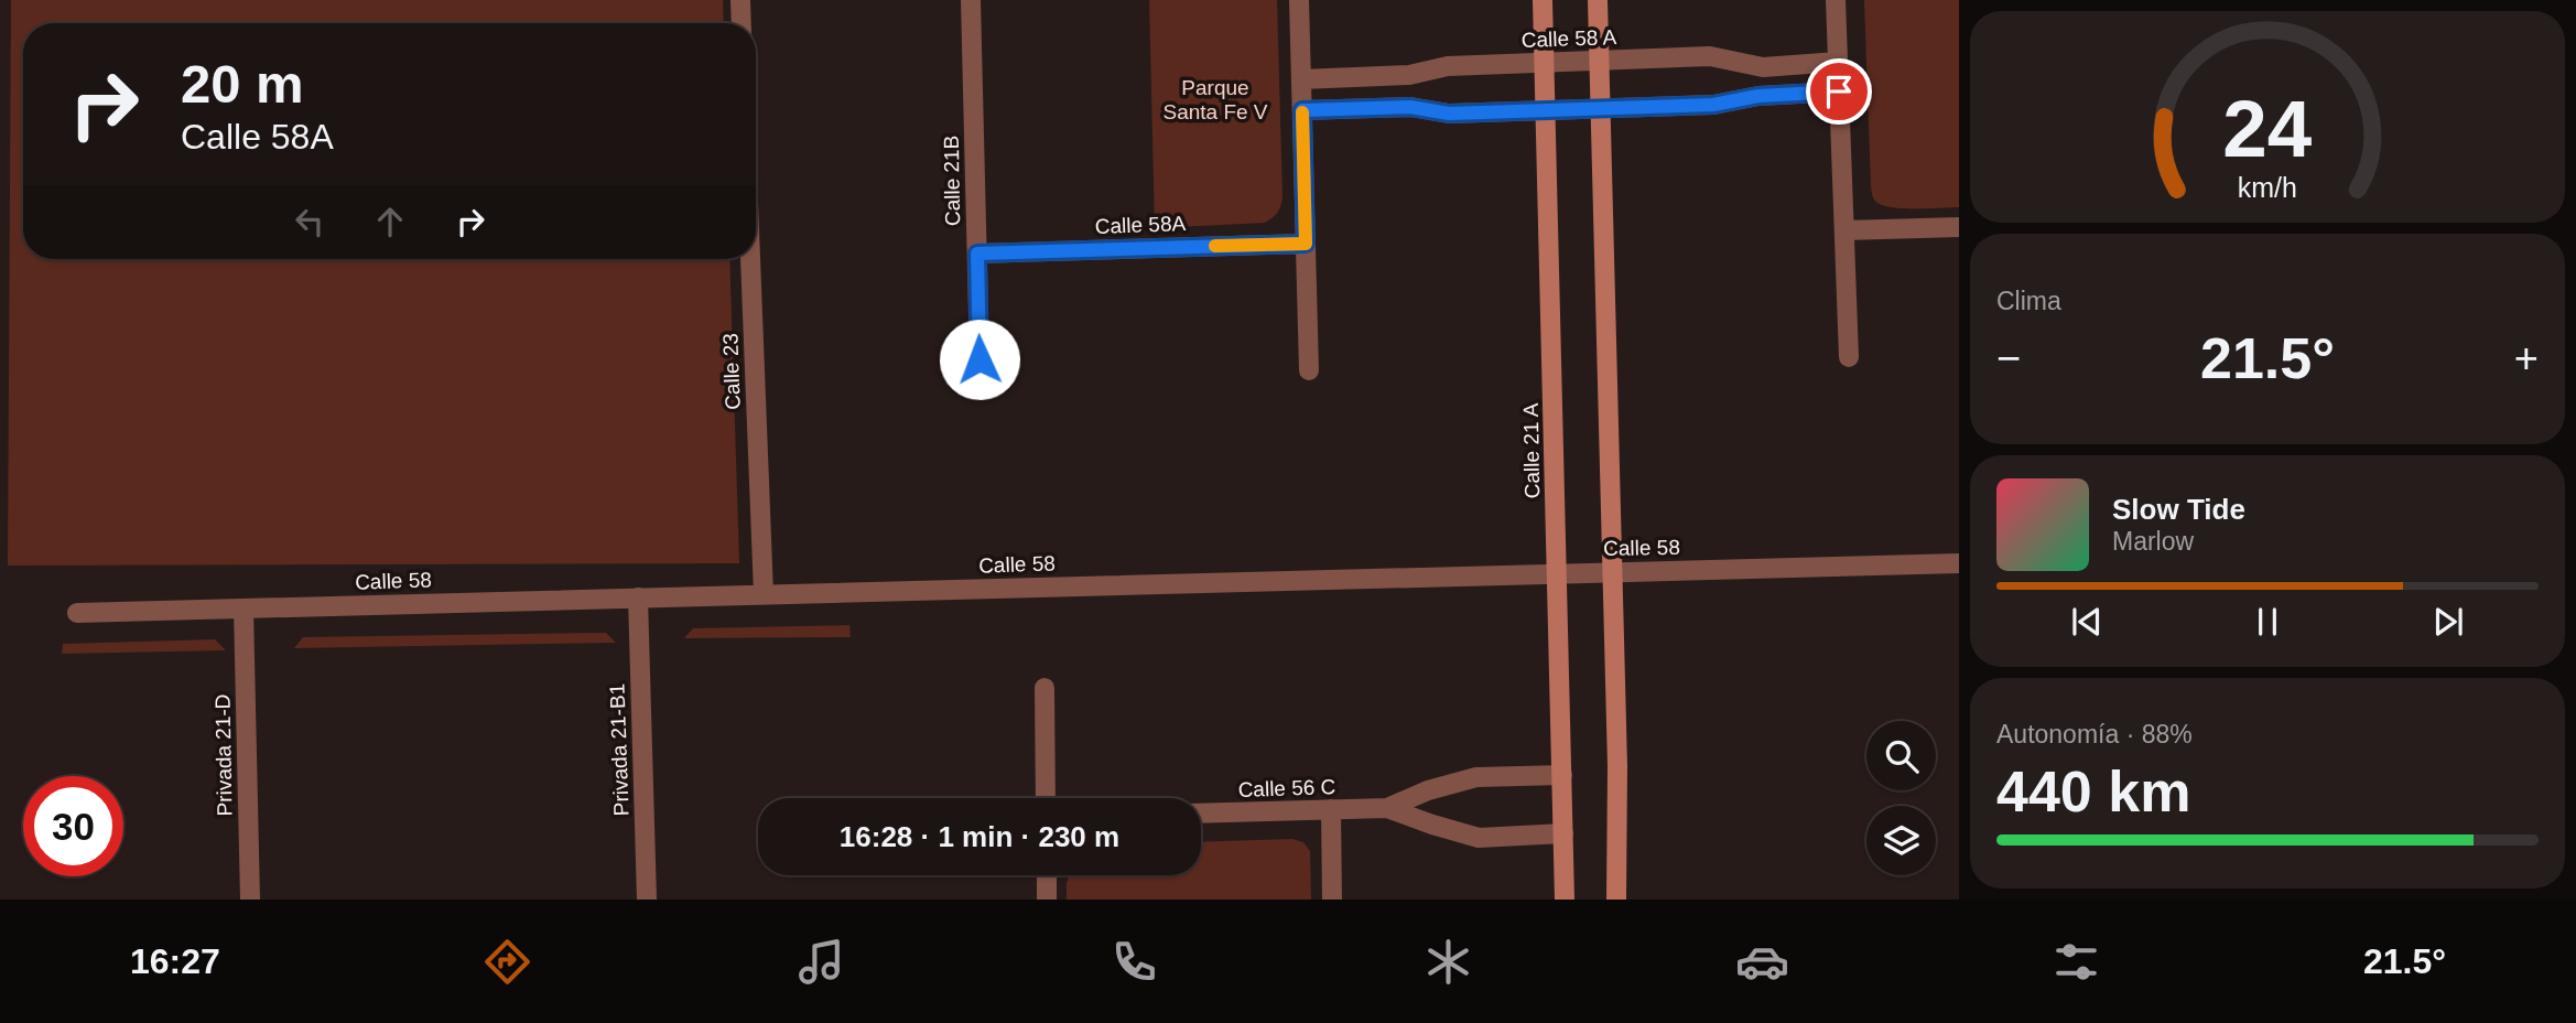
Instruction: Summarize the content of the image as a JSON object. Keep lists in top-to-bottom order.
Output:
{
  "streets": {
    "main road": ["Calle 21 A"],
    "street": [
      "Calle 58 A",
      "Calle 21B",
      "Calle 58A",
      "Calle 23",
      "Calle 58",
      "Privada 21-B1",
      "Privada 21-D",
      "Calle 56 C"
    ]
  },
  "crossings": [
    ["Calle 58 A", "Calle 21 A"],
    ["Calle 21B", "Calle 58A"],
    ["Calle 23", "Calle 58"],
    ["Calle 21 A", "Calle 58"],
    ["Calle 21 A", "Calle 56 C"],
    ["Calle 58", "Privada 21-B1"],
    ["Calle 58", "Privada 21-D"]
  ],
  "parks": ["Parque Santa Fe V"],
  "page": {
    "turn": ["20 m", "Calle 58A"],
    "tile": [
      "Clima",
      ["Autonomía · 88%", "440 km"]
    ],
    "heat": ["−", "21.5°", "+"],
    "song": ["Slow Tide", "Marlow"],
    "limit": "30",
    "trip": "16:28 · 1 min · 230 m",
    "tabs": ["16:27", "21.5°"],
    "gauge": ["24", "km/h"]
  }
}
